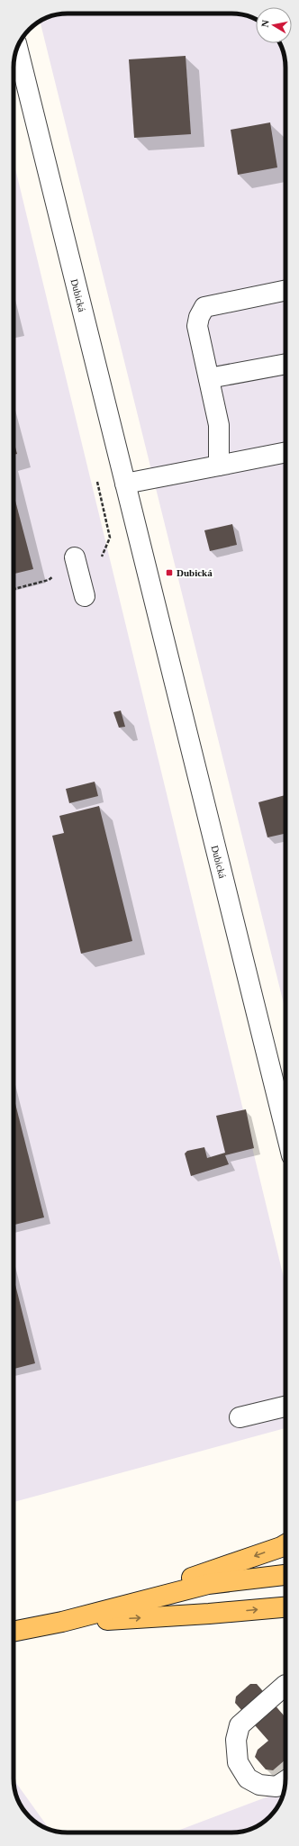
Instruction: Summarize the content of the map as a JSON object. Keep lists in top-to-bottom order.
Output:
{
  "streets": {
    "street": ["Dubická"]
  },
  "places": {
    "transit": ["Dubická"]
  },
  "north": "left"
}
